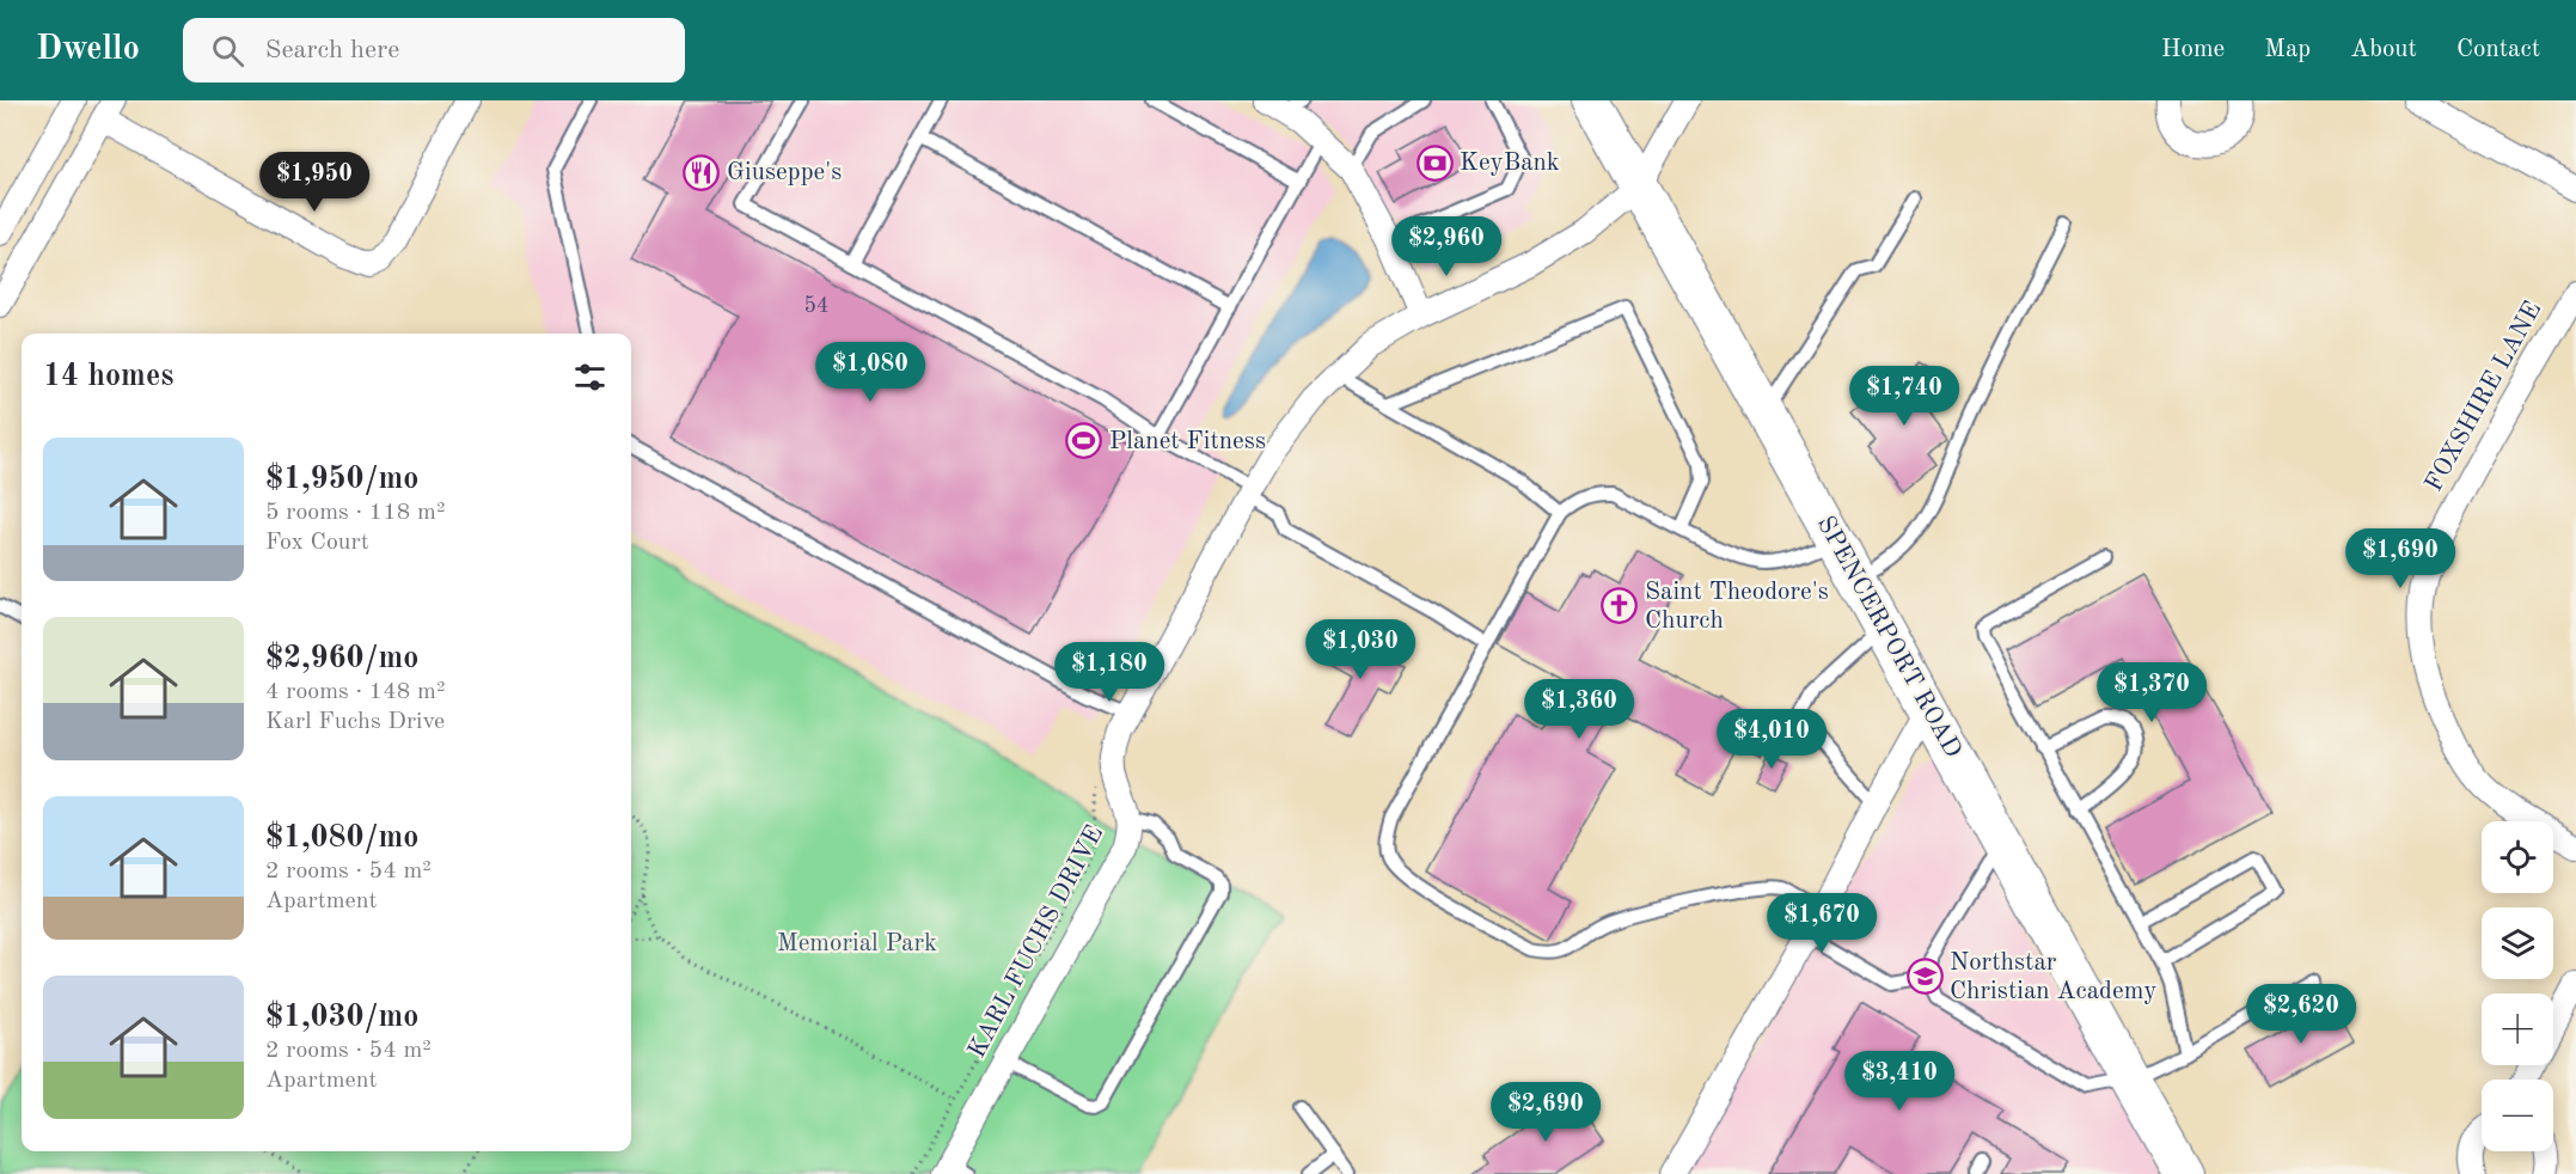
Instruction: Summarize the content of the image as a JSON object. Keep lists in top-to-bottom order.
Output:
{
  "streets": {
    "main road": ["SPENCERPORT ROAD"],
    "street": ["FOXSHIRE LANE", "KARL FUCHS DRIVE"]
  },
  "crossings": [
    ["SPENCERPORT ROAD", "KARL FUCHS DRIVE"]
  ],
  "parks": ["Memorial Park"],
  "places": {
    "bank": ["KeyBank"],
    "restaurant": ["Giuseppe's"],
    "sports": ["Planet Fitness"],
    "church": ["Saint Theodore's Church"],
    "school or university": ["Northstar Christian Academy"]
  },
  "house_numbers": ["54"],
  "page": {
    "header": "Dwello",
    "search": "Search here",
    "nav": [
      "Home",
      "Map",
      "About",
      "Contact"
    ],
    "price": [
      "$1,950",
      "$2,960",
      "$1,080",
      "$1,740",
      "$1,690",
      "$1,030",
      "$1,180",
      "$1,370",
      "$1,360",
      "$4,010",
      "$1,670",
      "$2,620",
      "$3,410",
      "$2,690"
    ],
    "heading": "14 homes",
    "list": [
      {
        "name": "$1,950/mo",
        "note": "5 rooms · 118 m² · Fox Court"
      },
      {
        "name": "$2,960/mo",
        "note": "4 rooms · 148 m² · Karl Fuchs Drive"
      },
      {
        "name": "$1,080/mo",
        "note": "2 rooms · 54 m² · Apartment"
      },
      {
        "name": "$1,030/mo",
        "note": "2 rooms · 54 m² · Apartment"
      }
    ],
    "map_buttons": ["+", "−"]
  }
}
